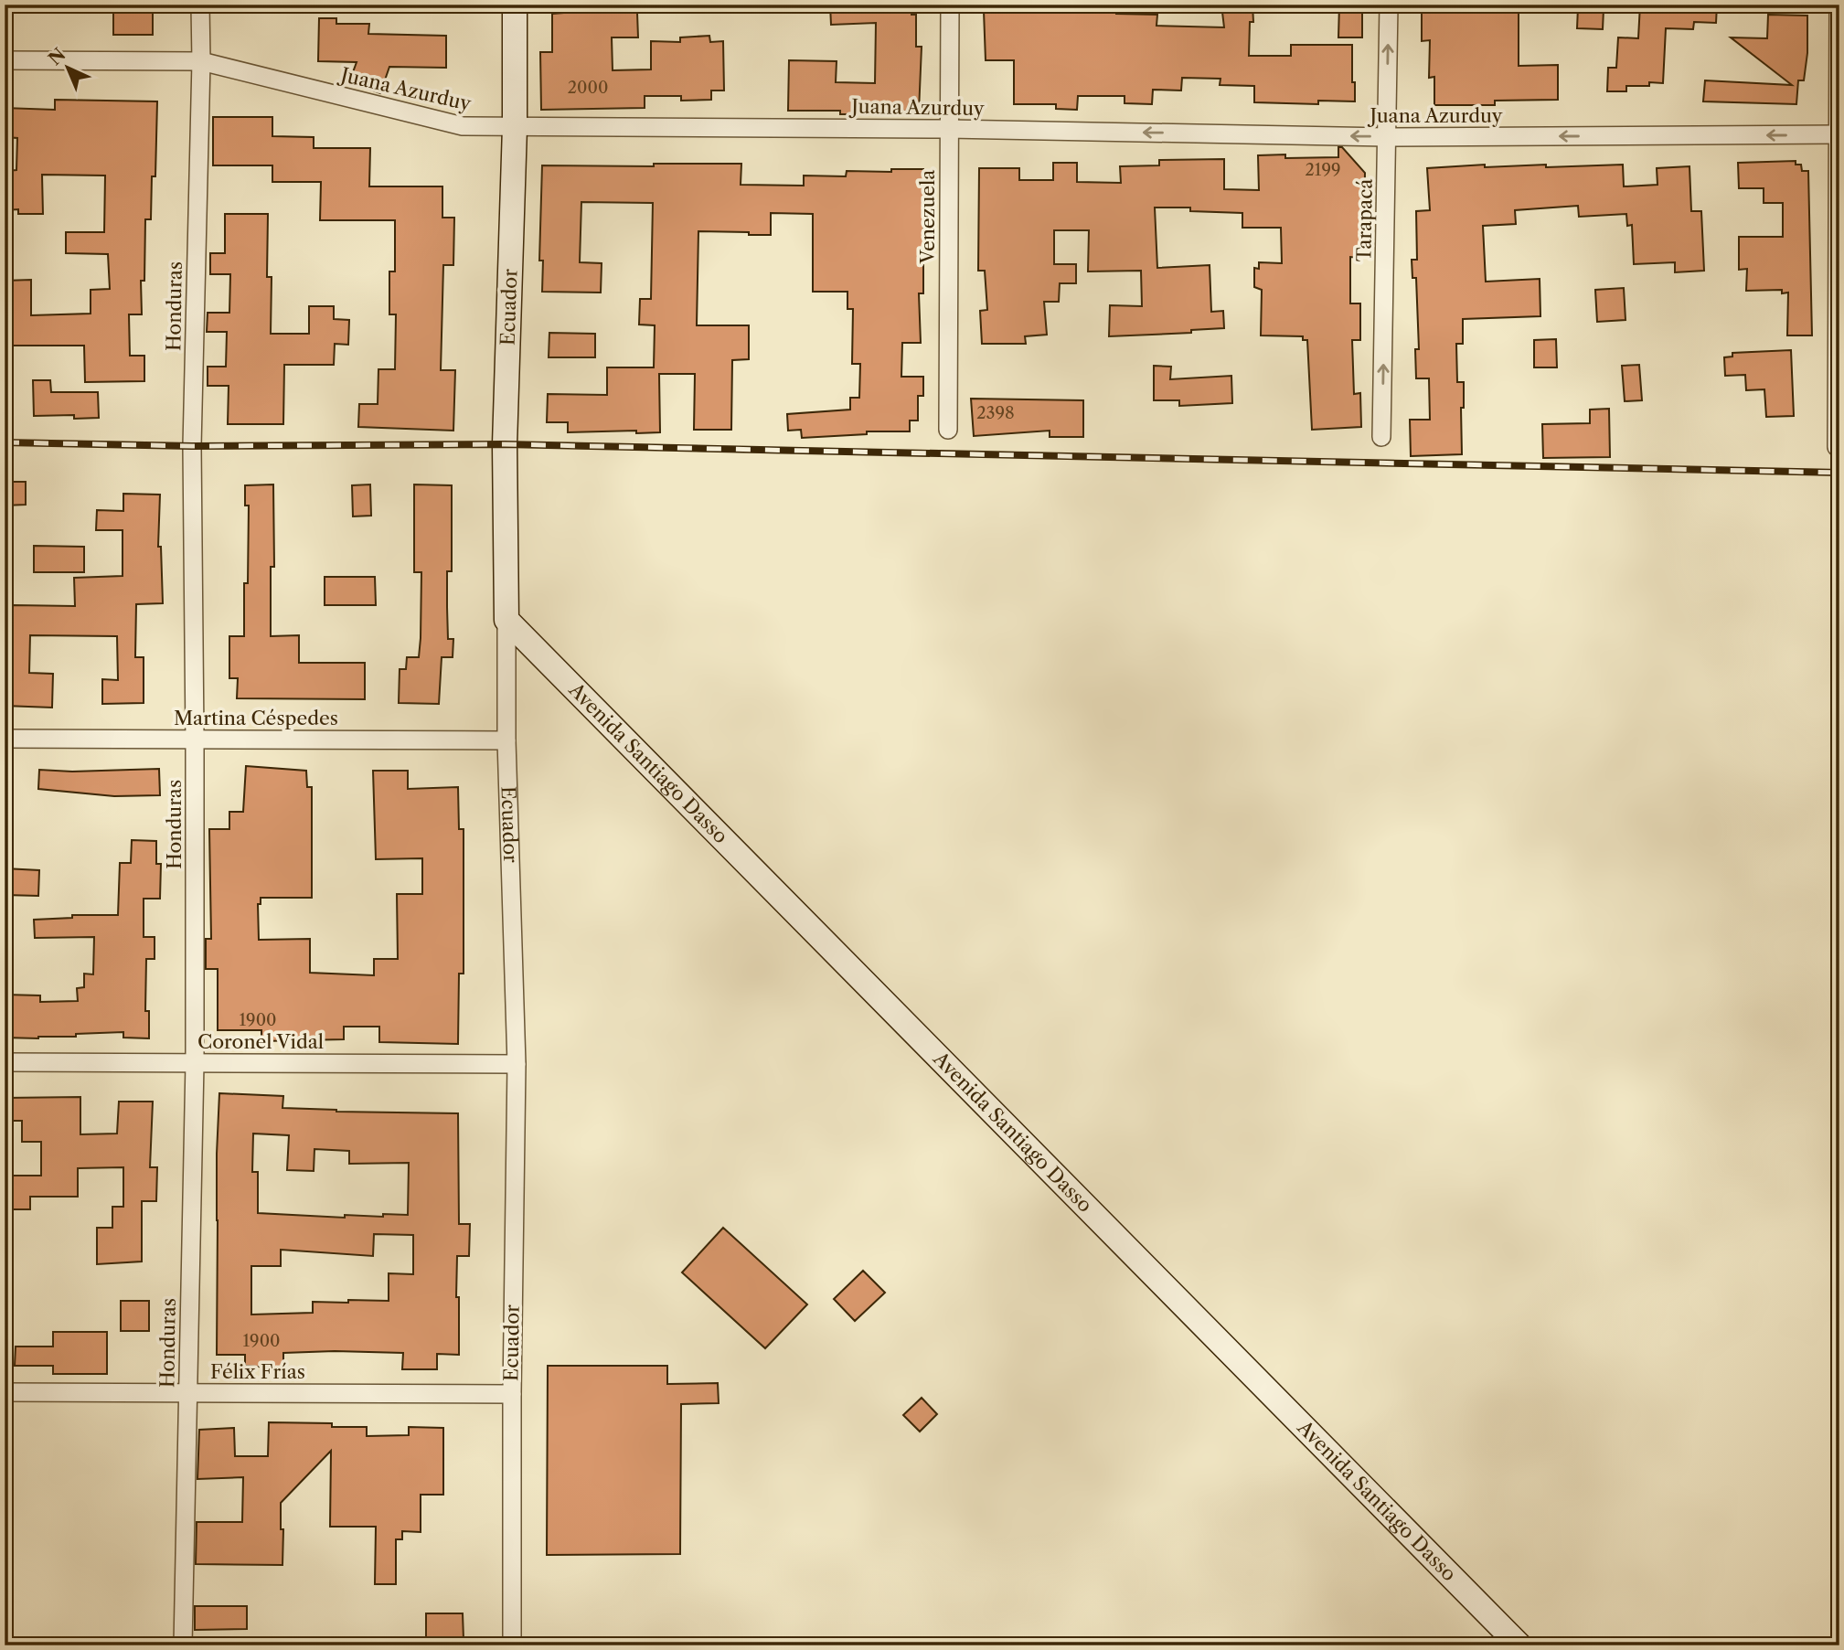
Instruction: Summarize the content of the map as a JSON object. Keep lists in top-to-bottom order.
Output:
{
  "streets": {
    "main road": ["Ecuador", "Avenida Santiago Dasso"],
    "street": [
      "Juana Azurduy",
      "Venezuela",
      "Tarapacá",
      "Honduras",
      "Martina Céspedes",
      "Coronel Vidal",
      "Félix Frías"
    ]
  },
  "crossings": [
    ["Juana Azurduy", "Venezuela"],
    ["Juana Azurduy", "Tarapacá"],
    ["Juana Azurduy", "Honduras"],
    ["Juana Azurduy", "Ecuador"],
    ["Honduras", "Martina Céspedes"],
    ["Honduras", "Coronel Vidal"],
    ["Honduras", "Félix Frías"],
    ["Ecuador", "Martina Céspedes"],
    ["Ecuador", "Avenida Santiago Dasso"],
    ["Ecuador", "Coronel Vidal"],
    ["Ecuador", "Félix Frías"]
  ],
  "one_way": ["Juana Azurduy", "Tarapacá"],
  "house_numbers": [
    "2000",
    "2199",
    "2398",
    "1900",
    "1900"
  ],
  "north": "top left"
}
